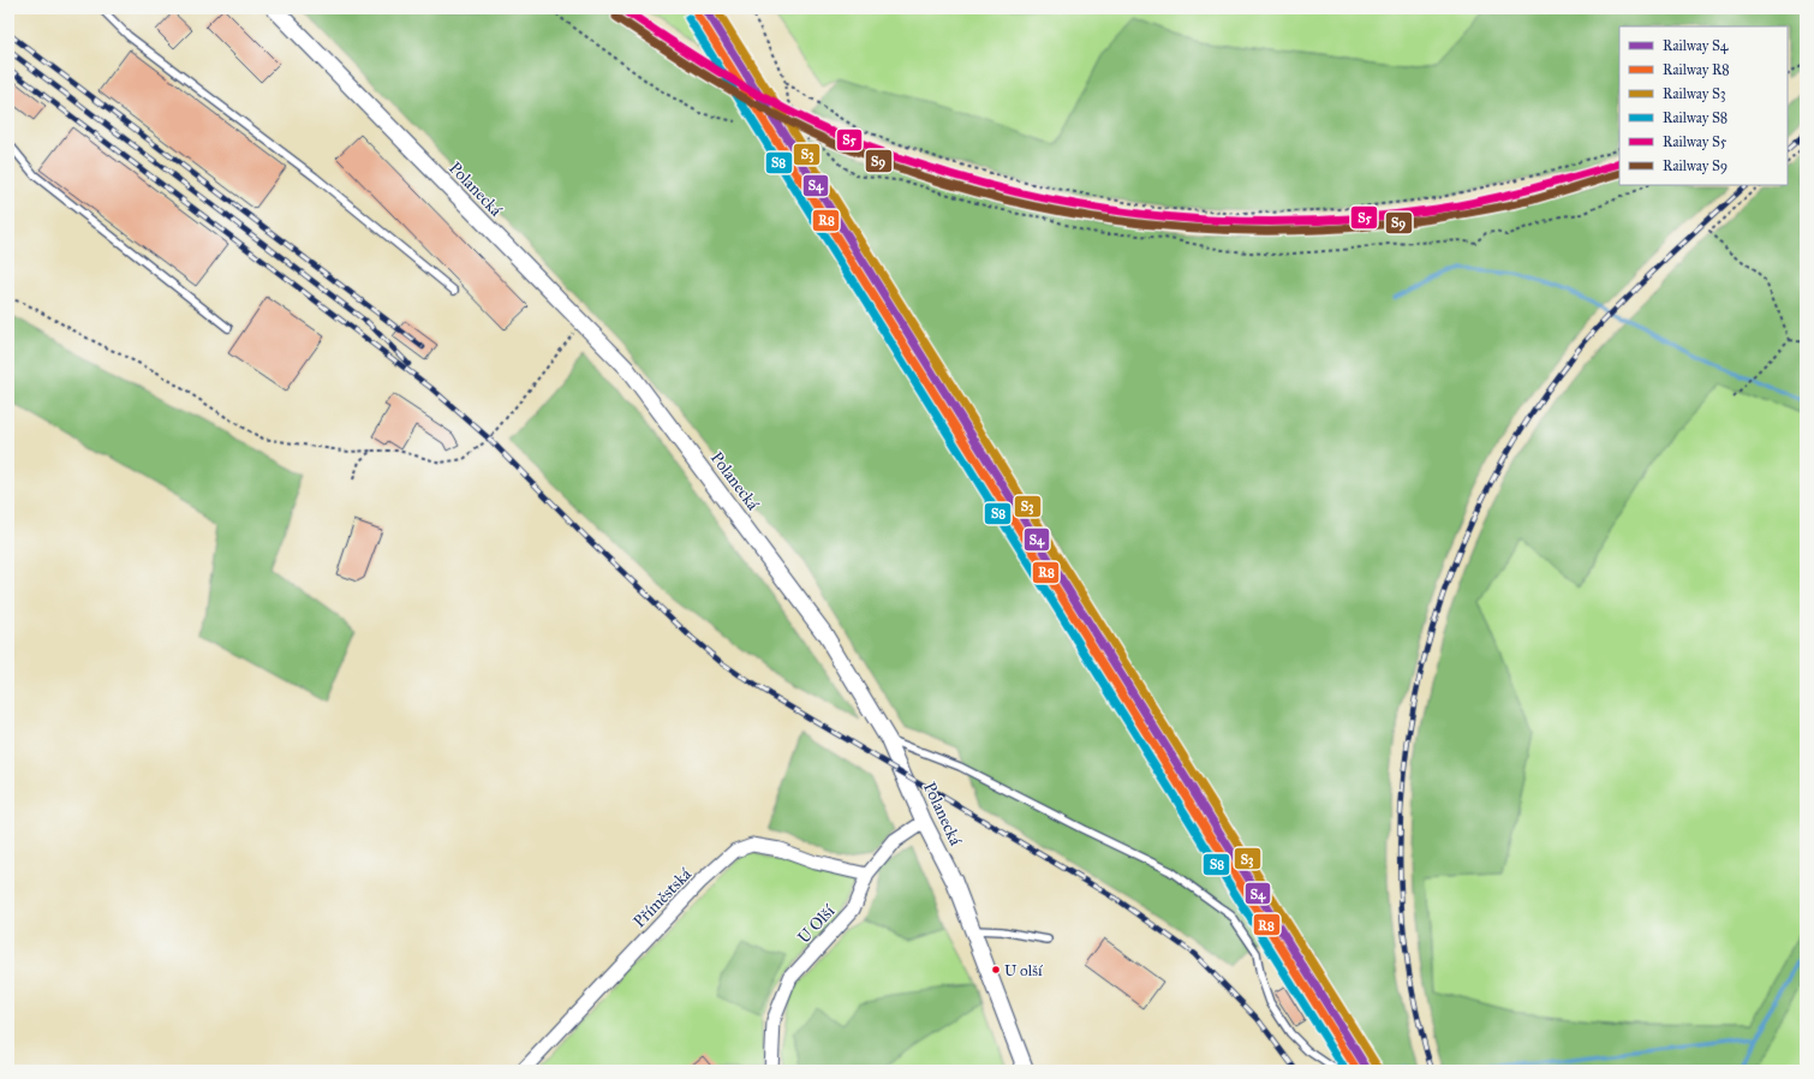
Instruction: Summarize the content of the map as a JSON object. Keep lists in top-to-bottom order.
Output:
{
  "streets": {
    "street": ["Polanecká", "Příměstská", "U Olší"]
  },
  "crossings": [
    ["Polanecká", "U Olší"],
    ["Příměstská", "U Olší"]
  ],
  "places": ["U olší"],
  "lines": [
    "rail line S4",
    "rail line S3",
    "rail line S5",
    "rail line R8",
    "rail line S9",
    "rail line S8"
  ],
  "legend": [
    "Railway S4",
    "Railway R8",
    "Railway S3",
    "Railway S8",
    "Railway S5",
    "Railway S9"
  ]
}
